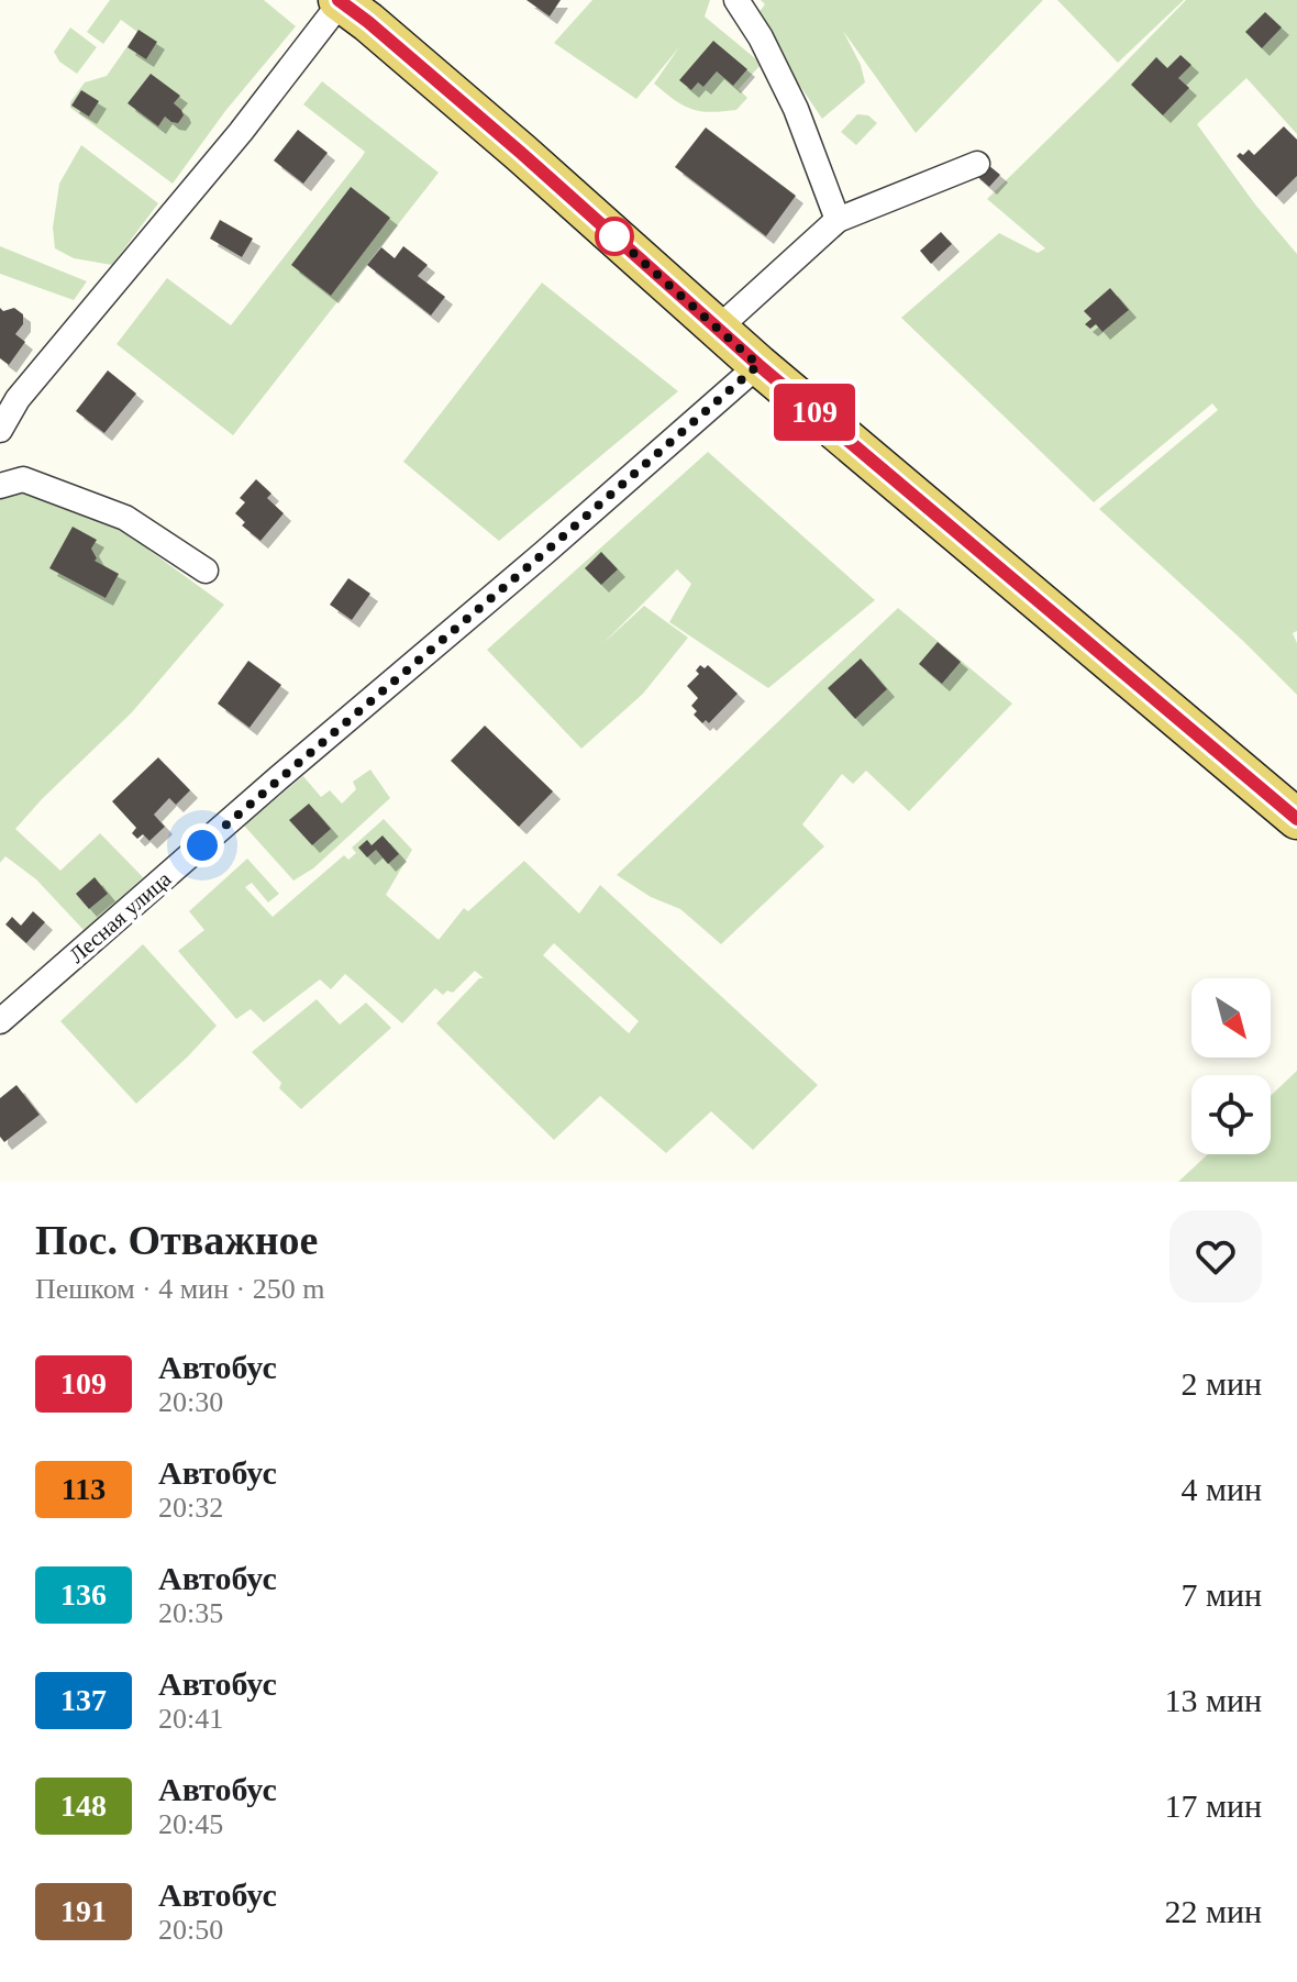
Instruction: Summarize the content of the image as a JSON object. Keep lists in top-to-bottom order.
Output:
{
  "streets": {
    "street": ["Лесная улица"]
  },
  "lines": ["bus line 109"],
  "north": "bottom right",
  "page": {
    "on_map": "109",
    "heading": ["Пос. Отважное", "Пешком · 4 мин · 250 m"],
    "list": [
      {
        "mark": "109",
        "name": "Автобус",
        "note": "20:30",
        "value": "2 мин"
      },
      {
        "mark": "113",
        "name": "Автобус",
        "note": "20:32",
        "value": "4 мин"
      },
      {
        "mark": "136",
        "name": "Автобус",
        "note": "20:35",
        "value": "7 мин"
      },
      {
        "mark": "137",
        "name": "Автобус",
        "note": "20:41",
        "value": "13 мин"
      },
      {
        "mark": "148",
        "name": "Автобус",
        "note": "20:45",
        "value": "17 мин"
      },
      {
        "mark": "191",
        "name": "Автобус",
        "note": "20:50",
        "value": "22 мин"
      }
    ]
  }
}
